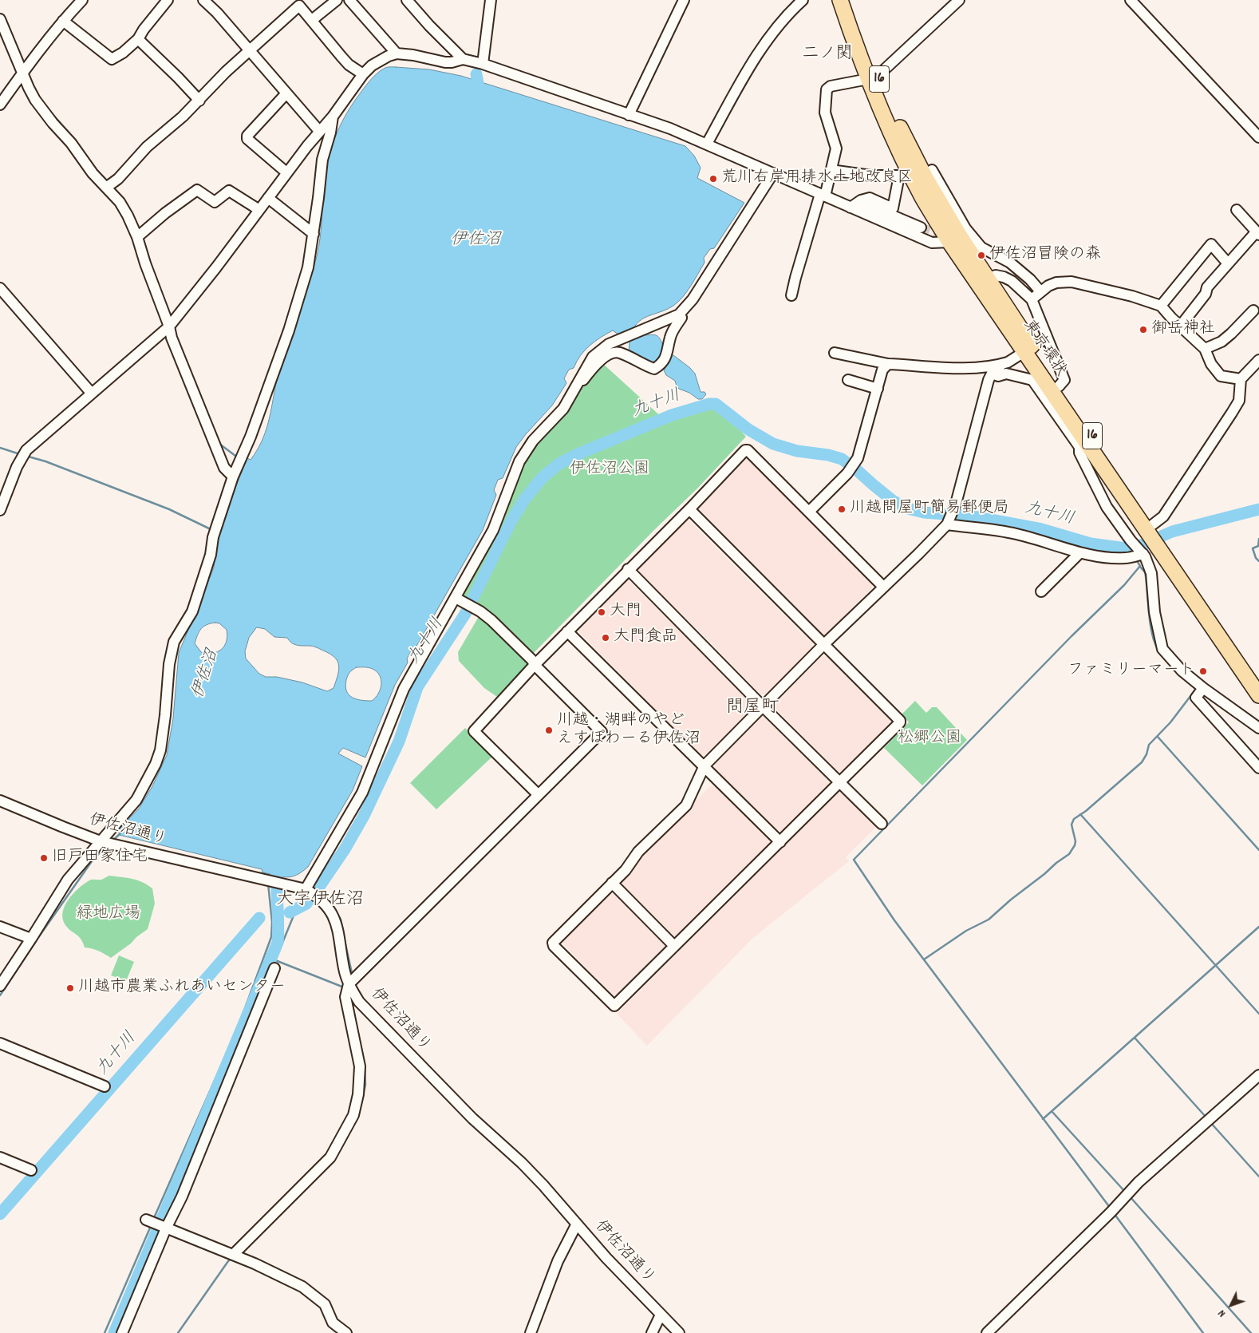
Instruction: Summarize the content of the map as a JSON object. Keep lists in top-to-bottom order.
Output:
{
  "streets": {
    "highway": ["16", "東京環状"],
    "street": ["伊佐沼通り"]
  },
  "districts": ["二ノ関", "問屋町", "大字伊佐沼"],
  "water": ["伊佐沼", "九十川"],
  "parks": ["伊佐沼公園", "松郷公園", "緑地広場"],
  "places": [
    "荒川右岸用排水土地改良区",
    "伊佐沼冒険の森",
    "御岳神社",
    "川越問屋町簡易郵便局",
    "大門",
    "大門食品",
    "ファミリーマート",
    "川越・湖畔のやど えすぽわーる伊佐沼",
    "旧戸田家住宅",
    "川越市農業ふれあいセンター"
  ],
  "north": "bottom left"
}
